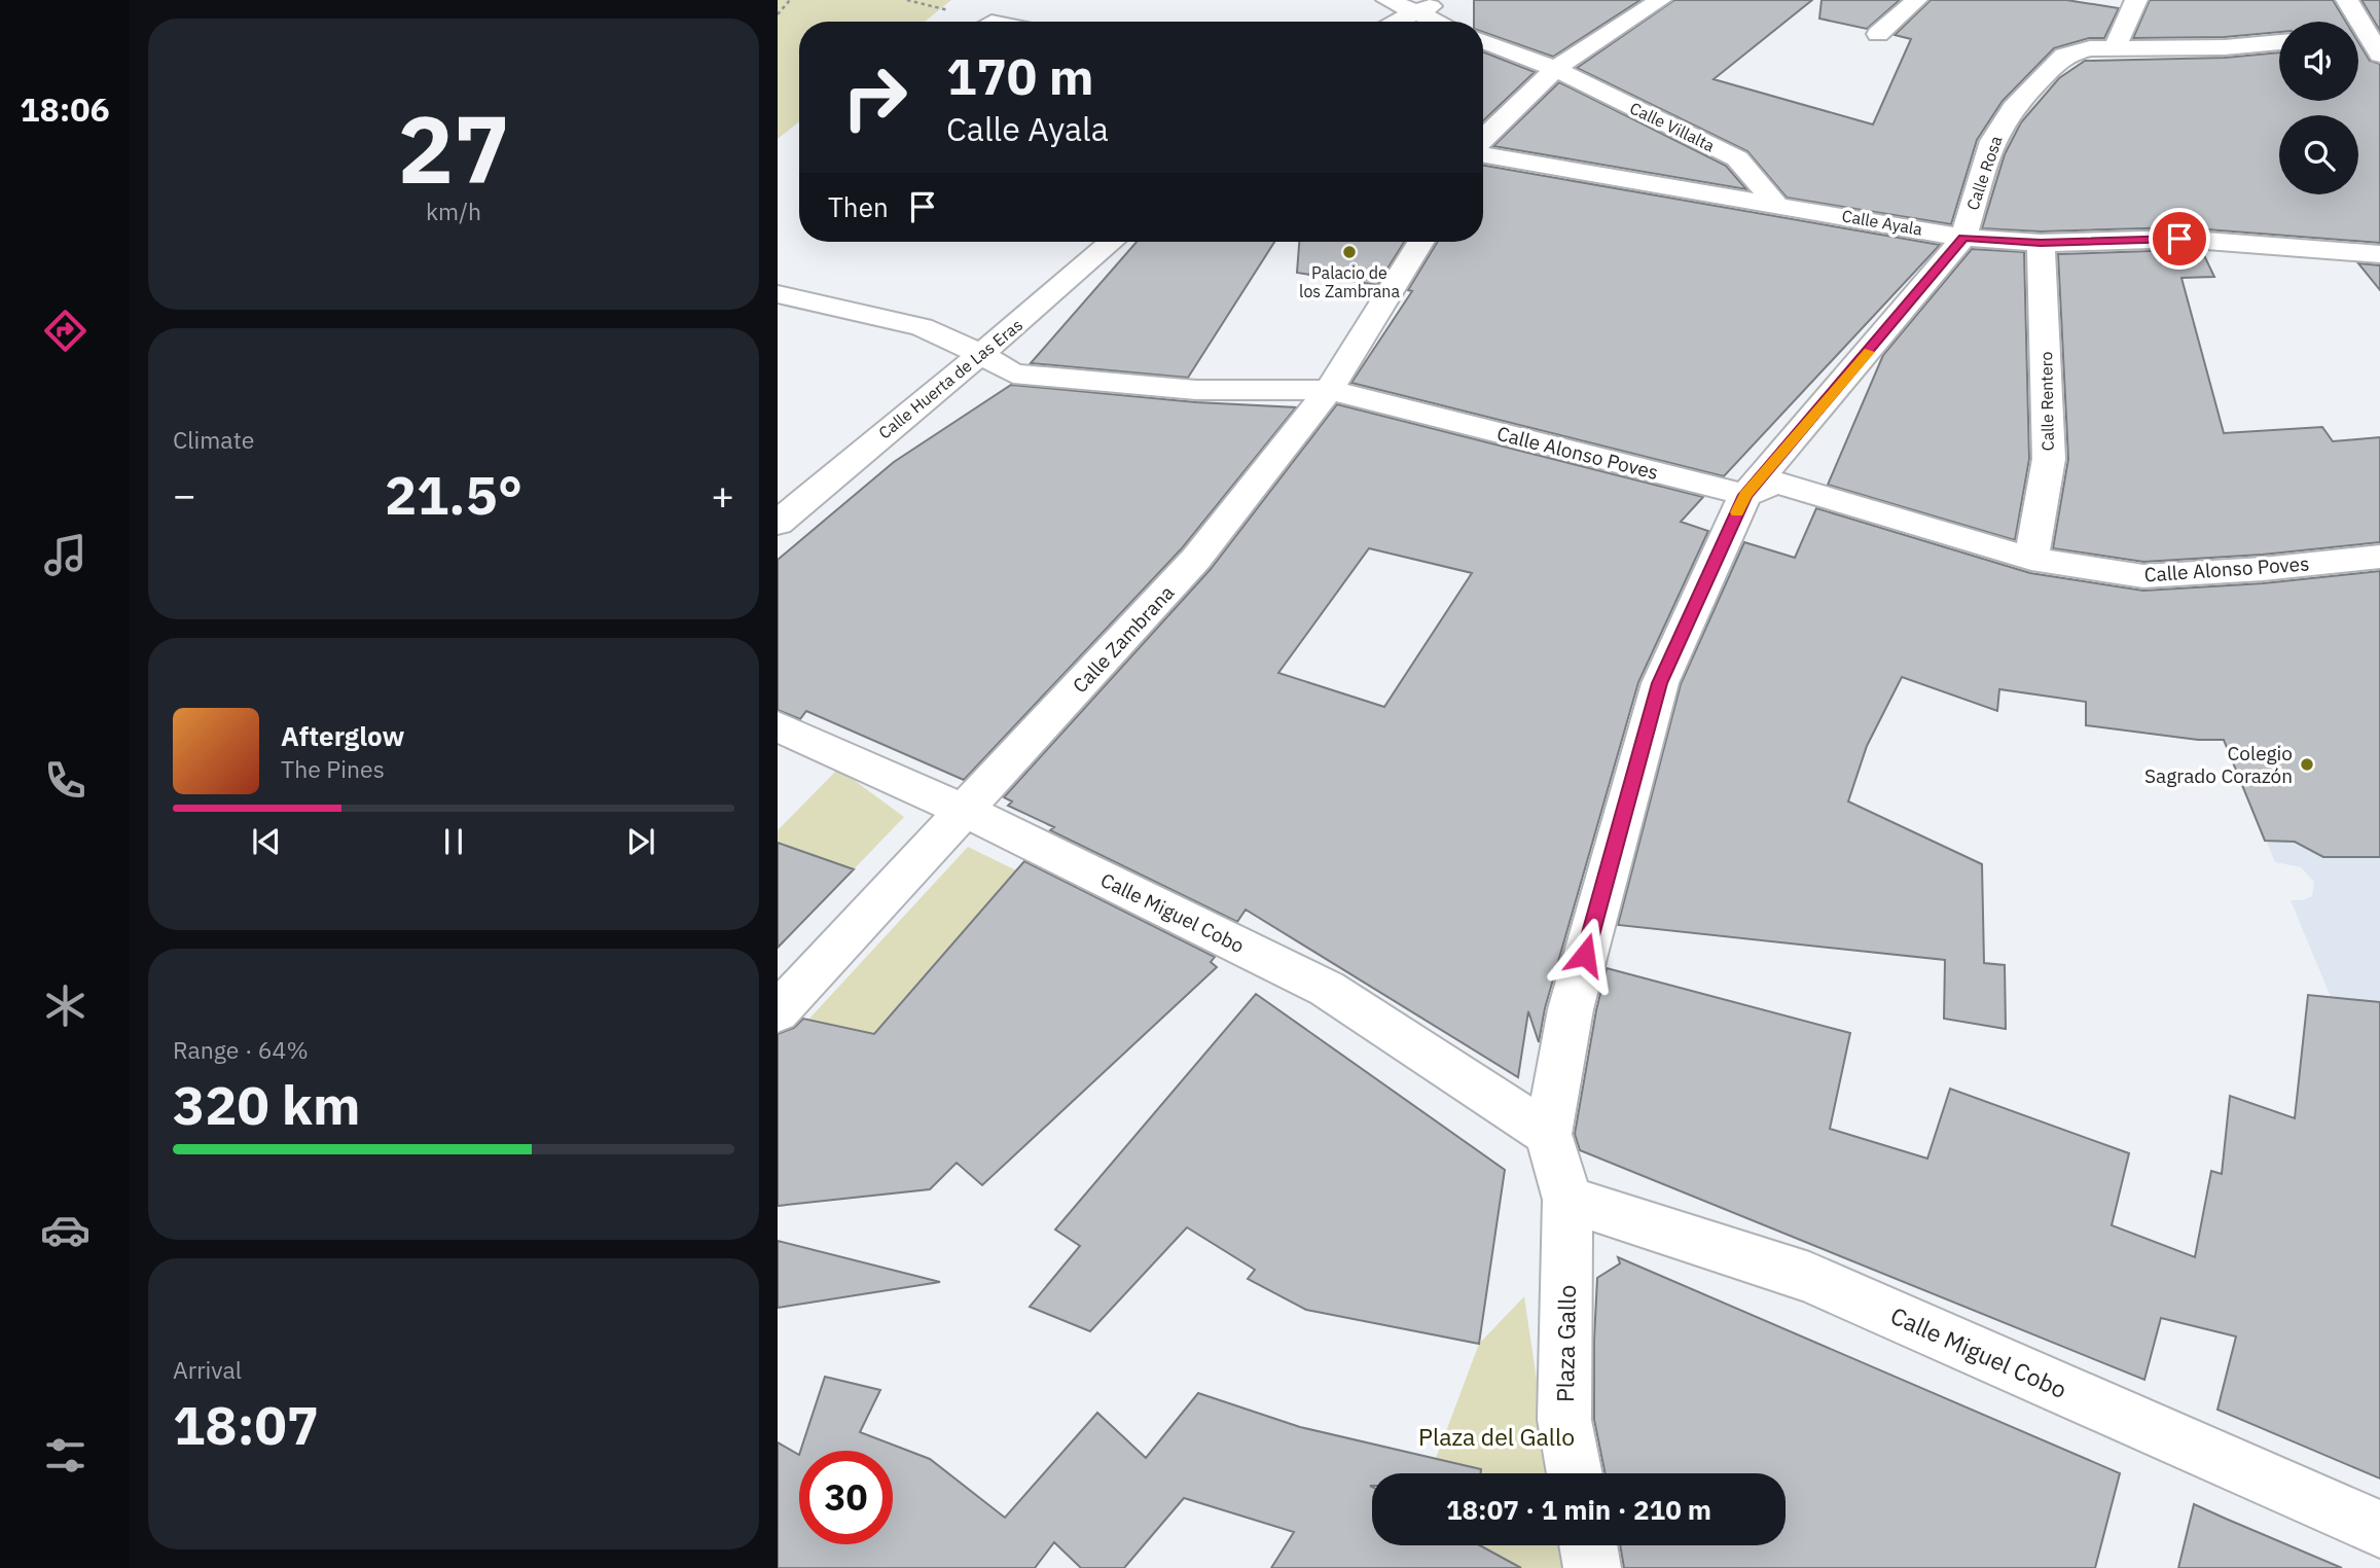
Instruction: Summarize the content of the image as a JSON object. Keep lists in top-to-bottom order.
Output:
{
  "streets": {
    "street": [
      "Calle Villalta",
      "Calle Rosa",
      "Calle Ayala",
      "Calle Huerta de Las Eras",
      "Calle Rentero",
      "Calle Alonso Poves",
      "Calle Zambrana",
      "Calle Miguel Cobo",
      "Plaza Gallo"
    ]
  },
  "crossings": [
    ["Calle Villalta", "Calle Ayala"],
    ["Calle Rosa", "Calle Ayala"],
    ["Calle Ayala", "Calle Rentero"],
    ["Calle Huerta de Las Eras", "Calle Alonso Poves"],
    ["Calle Rentero", "Calle Alonso Poves"],
    ["Calle Alonso Poves", "Calle Zambrana"],
    ["Calle Zambrana", "Calle Miguel Cobo"],
    ["Calle Miguel Cobo", "Plaza Gallo"]
  ],
  "parks": ["Plaza del Gallo"],
  "places": ["Palacio de los Zambrana", "Colegio Sagrado Corazón"],
  "page": {
    "tabs": "18:06",
    "tile": [
      ["27", "km/h"],
      "Climate",
      ["Range · 64%", "320 km"],
      ["Arrival", "18:07"]
    ],
    "turn": ["170 m", "Calle Ayala"],
    "then": "Then",
    "heat": ["−", "21.5°", "+"],
    "song": ["Afterglow", "The Pines"],
    "limit": "30",
    "trip": "18:07 · 1 min · 210 m"
  }
}
